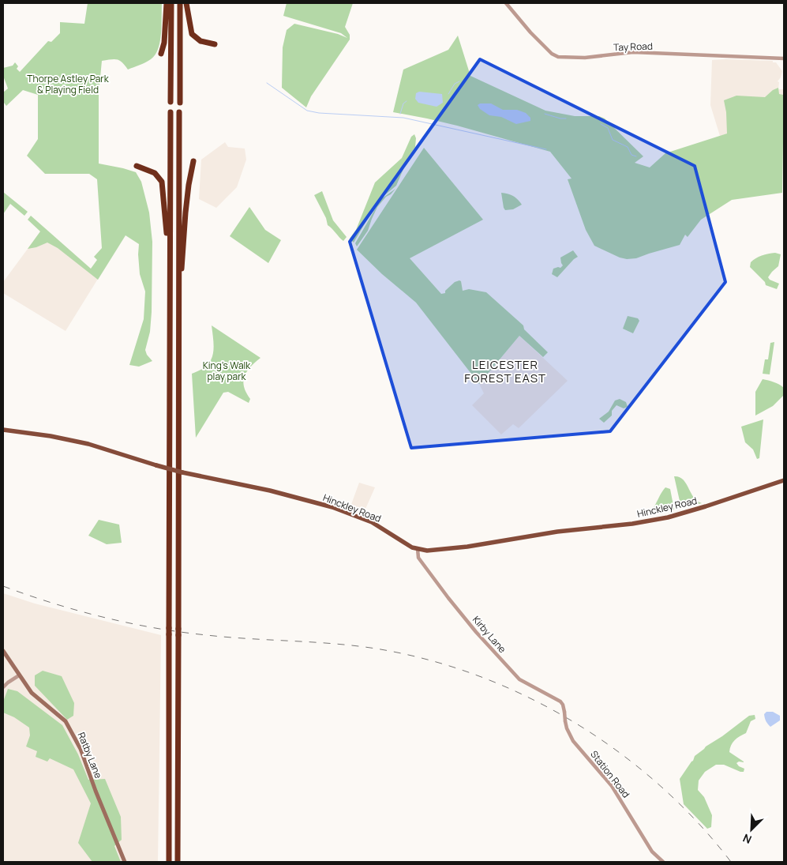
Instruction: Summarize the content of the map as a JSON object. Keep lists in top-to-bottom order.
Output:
{
  "streets": {
    "main road": ["Hinckley Road", "Ratby Lane"],
    "street": ["Tay Road", "Kirby Lane", "Station Road"]
  },
  "crossings": [
    ["Hinckley Road", "Kirby Lane"],
    ["Kirby Lane", "Station Road"]
  ],
  "districts": ["LEICESTER FOREST EAST"],
  "parks": ["Thorpe Astley Park & Playing Field", "King's Walk play park"],
  "north": "bottom left"
}
